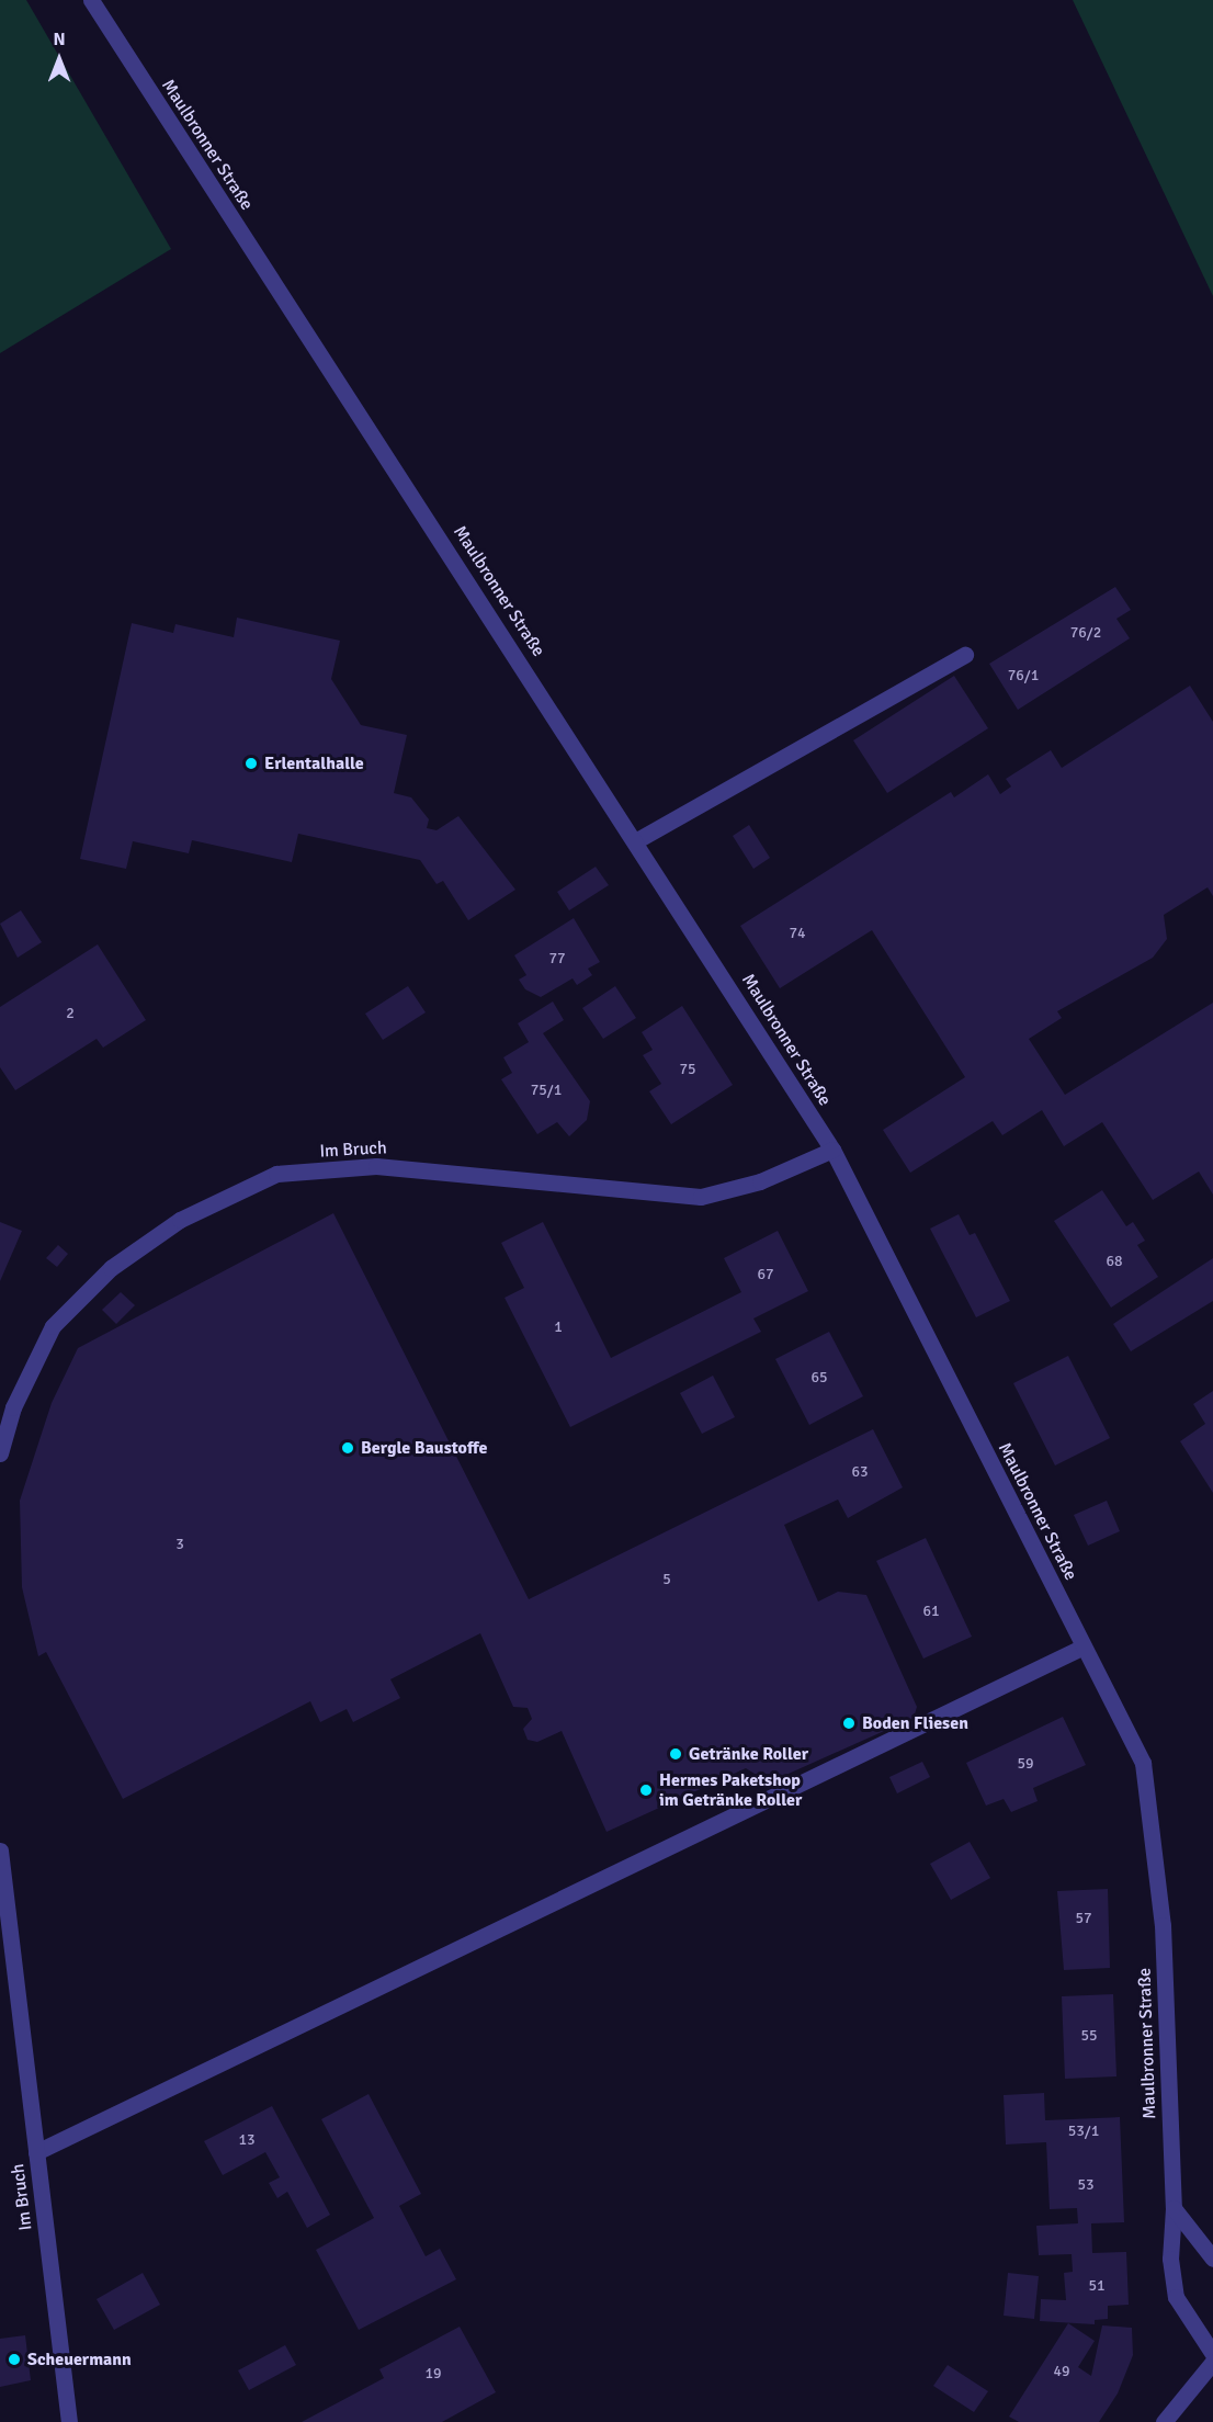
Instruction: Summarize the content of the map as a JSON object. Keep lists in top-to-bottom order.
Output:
{
  "streets": {
    "street": ["Maulbronner Straße", "Im Bruch"]
  },
  "crossings": [
    ["Maulbronner Straße", "Im Bruch"]
  ],
  "places": [
    "Erlentalhalle",
    "Bergle Baustoffe",
    "Boden Fliesen",
    "Getränke Roller",
    "Hermes Paketshop im Getränke Roller",
    "Scheuermann"
  ],
  "house_numbers": [
    "76/2",
    "76/1",
    "74",
    "77",
    "2",
    "75",
    "75/1",
    "68",
    "67",
    "1",
    "65",
    "63",
    "3",
    "5",
    "61",
    "59",
    "57",
    "55",
    "53/1",
    "13",
    "53",
    "51",
    "49",
    "19"
  ],
  "north": "top"
}
